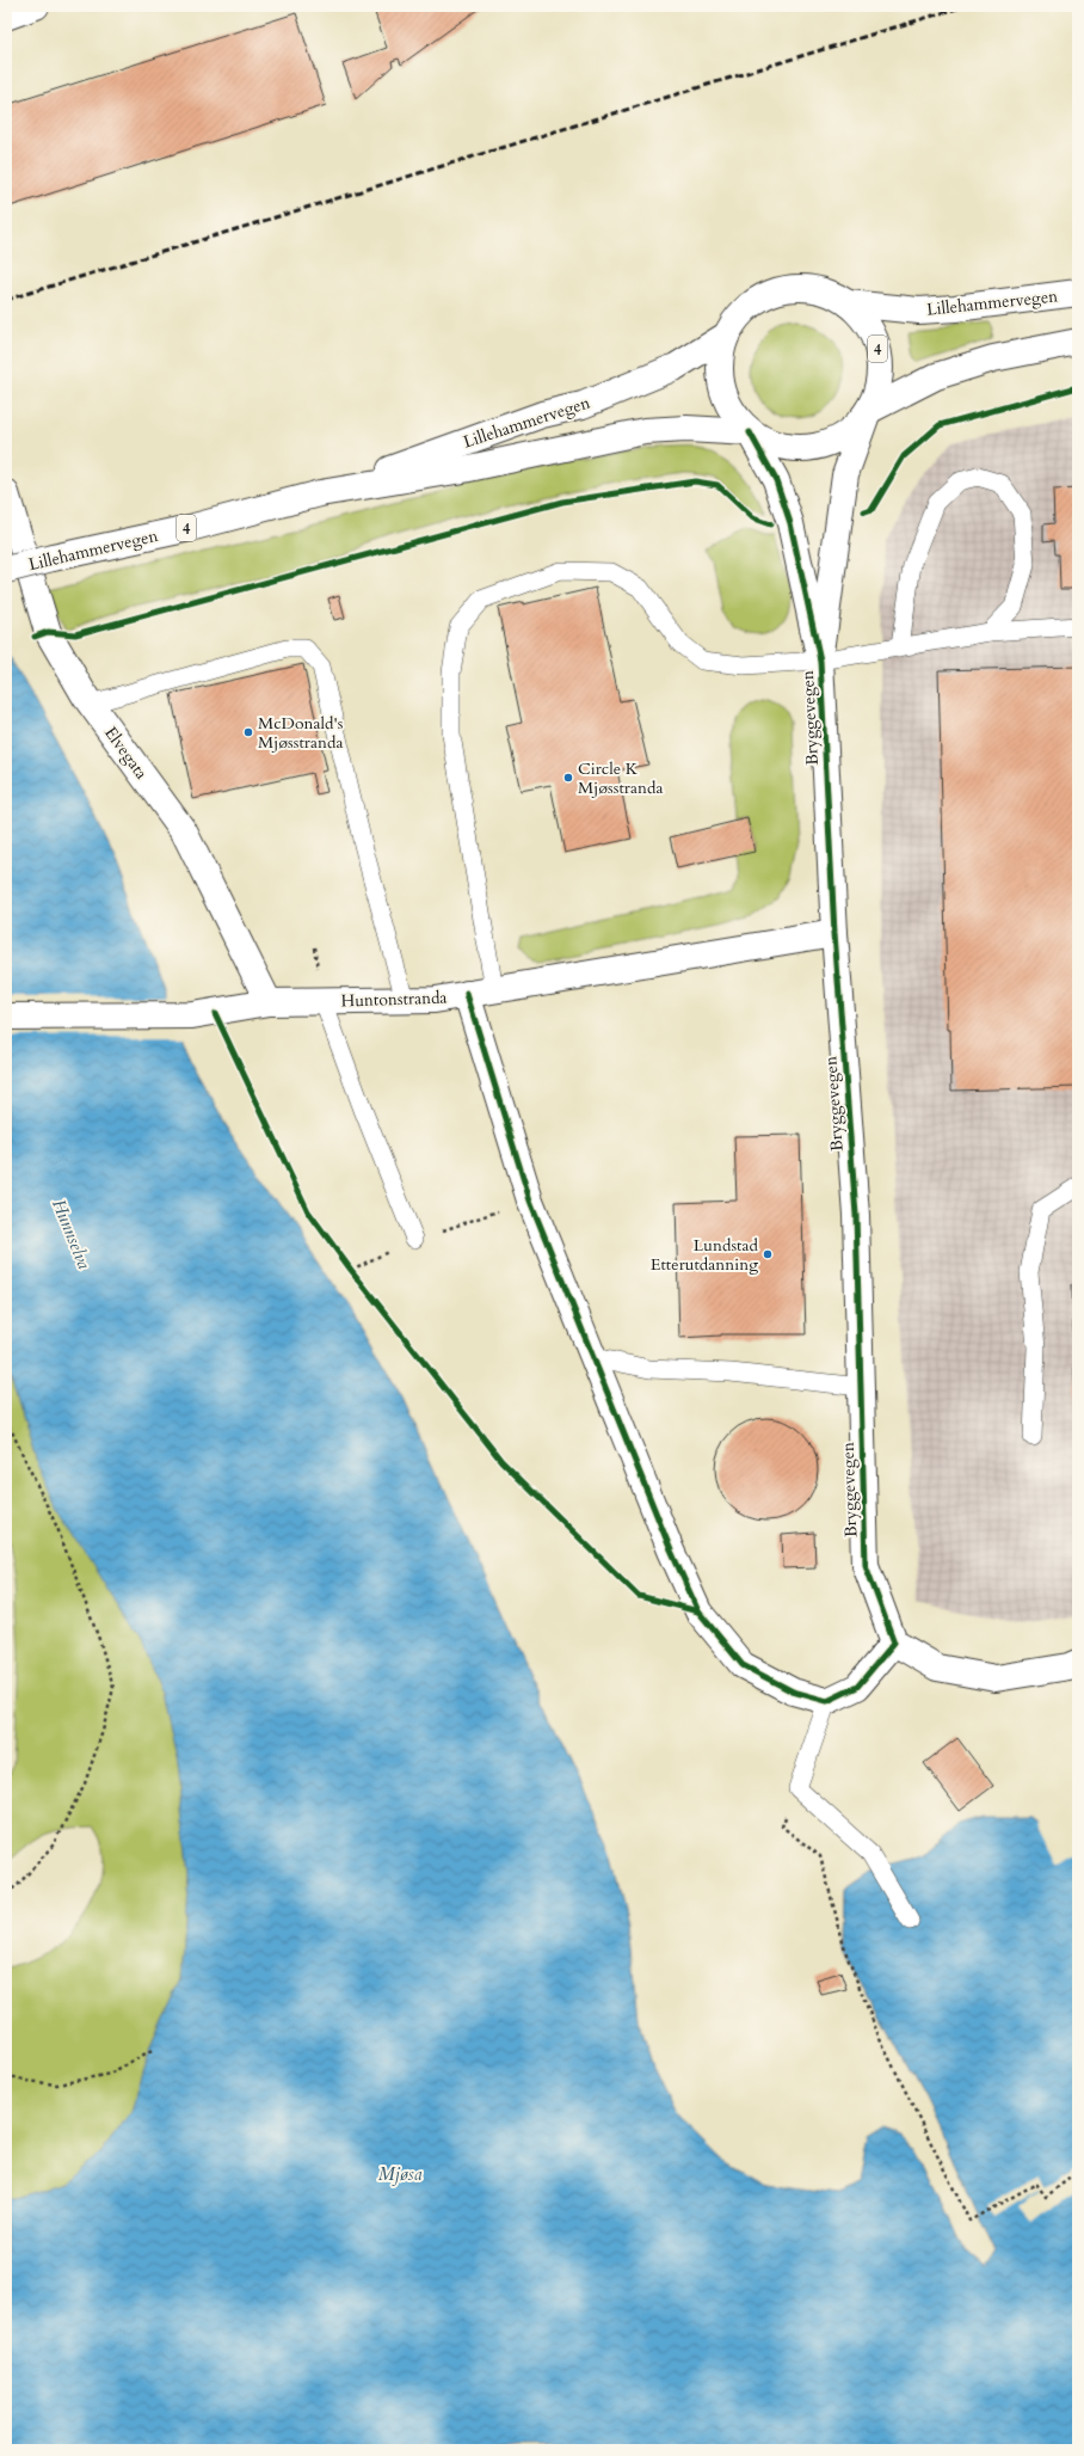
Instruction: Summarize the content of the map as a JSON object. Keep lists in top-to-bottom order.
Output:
{
  "streets": {
    "main road": [
      "Lillehammervegen",
      "4",
      "Bryggevegen",
      "Elvegata",
      "Huntonstranda"
    ]
  },
  "crossings": [
    ["Lillehammervegen", "4"],
    ["Lillehammervegen", "Bryggevegen"],
    ["4", "Bryggevegen"],
    ["Bryggevegen", "Huntonstranda"],
    ["Elvegata", "Huntonstranda"]
  ],
  "water": ["Hunnselva", "Mjøsa"],
  "places": ["McDonald's Mjøsstranda", "Circle K Mjøsstranda", "Lundstad Etterutdanning"]
}
